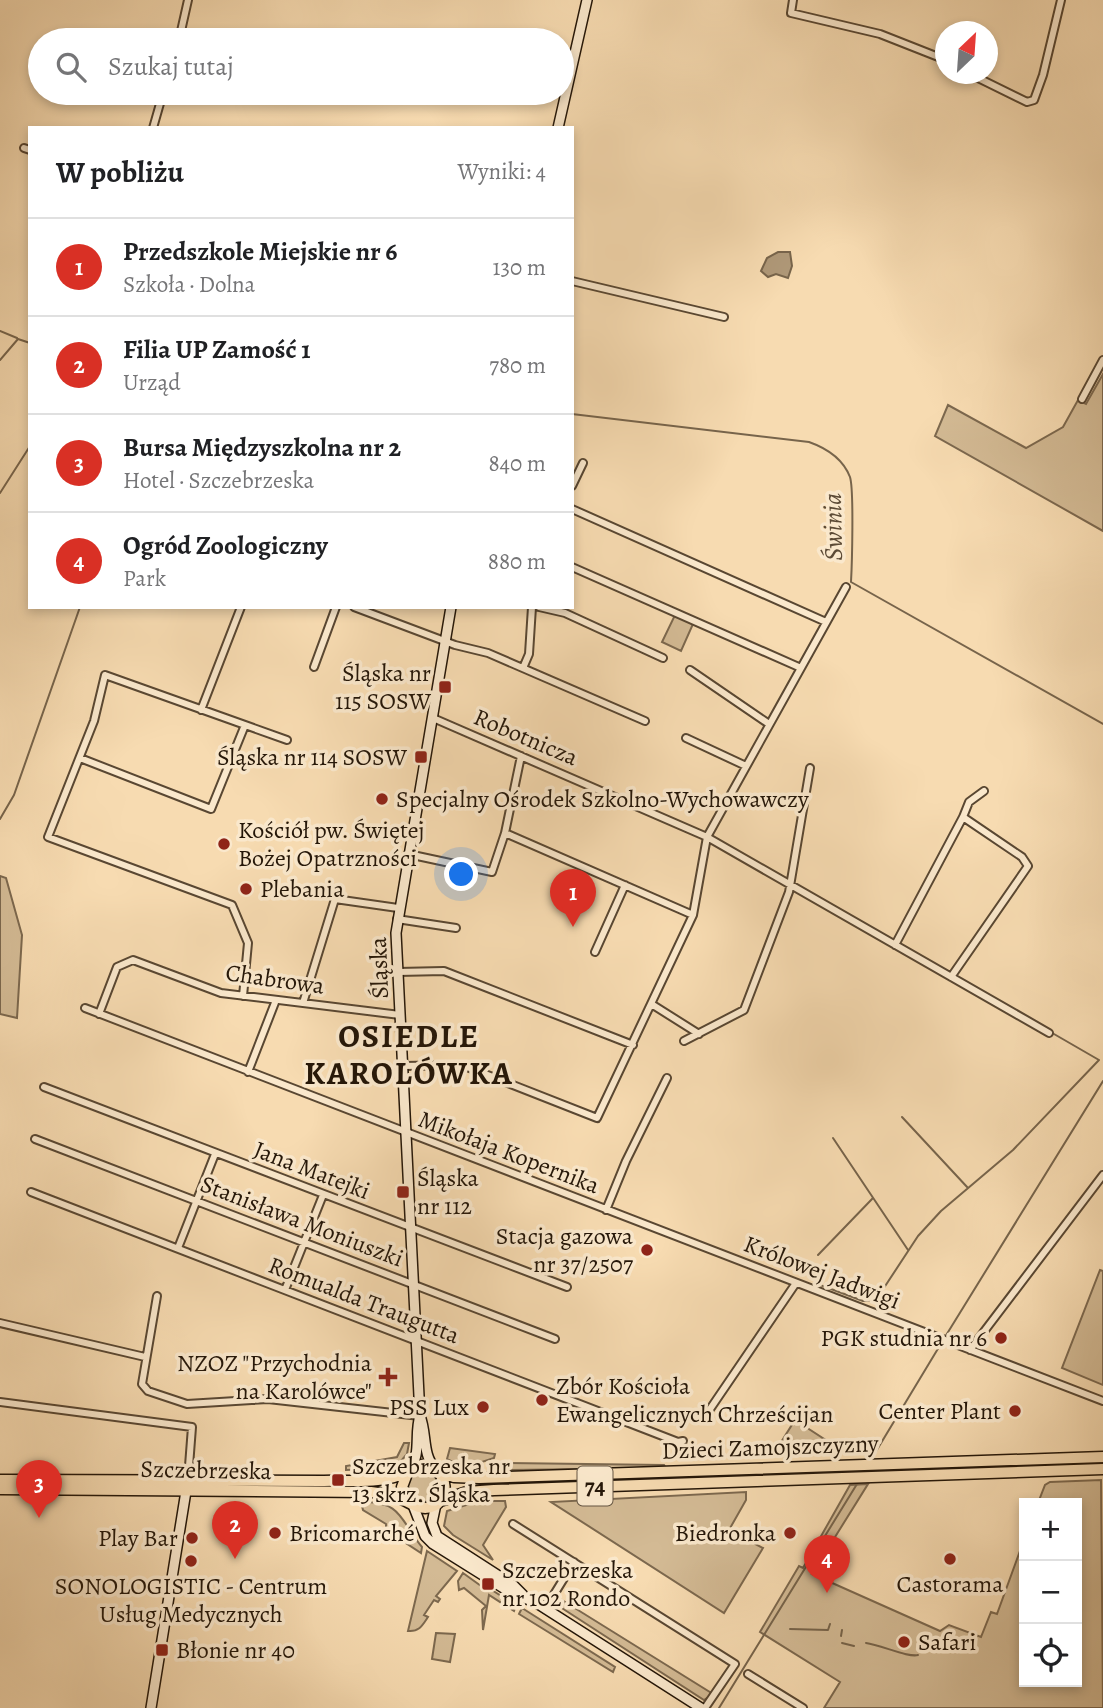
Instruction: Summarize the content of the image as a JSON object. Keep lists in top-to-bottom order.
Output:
{
  "streets": {
    "main road": ["Dzieci Zamojszczyzny", "Szczebrzeska", "74"],
    "street": [
      "Robotnicza",
      "Śląska",
      "Chabrowa",
      "Mikołaja Kopernika",
      "Jana Matejki",
      "Stanisława Moniuszki",
      "Królowej Jadwigi",
      "Romualda Traugutta"
    ]
  },
  "crossings": [
    ["Robotnicza", "Śląska"],
    ["Śląska", "Chabrowa"],
    ["Śląska", "Mikołaja Kopernika"],
    ["Śląska", "Jana Matejki"],
    ["Śląska", "Stanisława Moniuszki"],
    ["Śląska", "Romualda Traugutta"],
    ["Śląska", "Dzieci Zamojszczyzny"],
    ["Śląska", "Szczebrzeska"],
    ["Śląska", "74"],
    ["Chabrowa", "Mikołaja Kopernika"],
    ["Mikołaja Kopernika", "Królowej Jadwigi"],
    ["Dzieci Zamojszczyzny", "Szczebrzeska"],
    ["Dzieci Zamojszczyzny", "74"],
    ["Szczebrzeska", "74"]
  ],
  "districts": ["OSIEDLE KAROLÓWKA"],
  "water": ["Świnia"],
  "places": {
    "transit": [
      "Śląska nr 115 SOSW",
      "Śląska nr 114 SOSW",
      "Śląska nr 112",
      "Szczebrzeska nr 13 skrz. Śląska",
      "Szczebrzeska nr 102 Rondo",
      "Błonie nr 40"
    ],
    "other": [
      "Specjalny Ośrodek Szkolno-Wychowawczy",
      "Kościół pw. Świętej Bożej Opatrzności",
      "Plebania",
      "Stacja gazowa nr 37/2507",
      "PGK studnia nr 6",
      "Zbór Kościoła Ewangelicznych Chrześcijan",
      "PSS Lux",
      "Center Plant",
      "Bricomarché",
      "Biedronka",
      "Play Bar",
      "Castorama",
      "SONOLOGISTIC - Centrum Usług Medycznych",
      "Safari"
    ],
    "health": ["NZOZ \"Przychodnia na Karolówce\""]
  },
  "north": "top right",
  "page": {
    "search": "Szukaj tutaj",
    "heading": ["W pobliżu", "Wyniki: 4"],
    "list": [
      {
        "mark": "1",
        "name": "Przedszkole Miejskie nr 6",
        "note": "Szkoła · Dolna",
        "value": "130 m"
      },
      {
        "mark": "2",
        "name": "Filia UP Zamość 1",
        "note": "Urząd",
        "value": "780 m"
      },
      {
        "mark": "3",
        "name": "Bursa Międzyszkolna nr 2",
        "note": "Hotel · Szczebrzeska",
        "value": "840 m"
      },
      {
        "mark": "4",
        "name": "Ogród Zoologiczny",
        "note": "Park",
        "value": "880 m"
      }
    ],
    "pins": [
      "1",
      "3",
      "2",
      "4"
    ],
    "map_buttons": ["+", "−"]
  }
}
